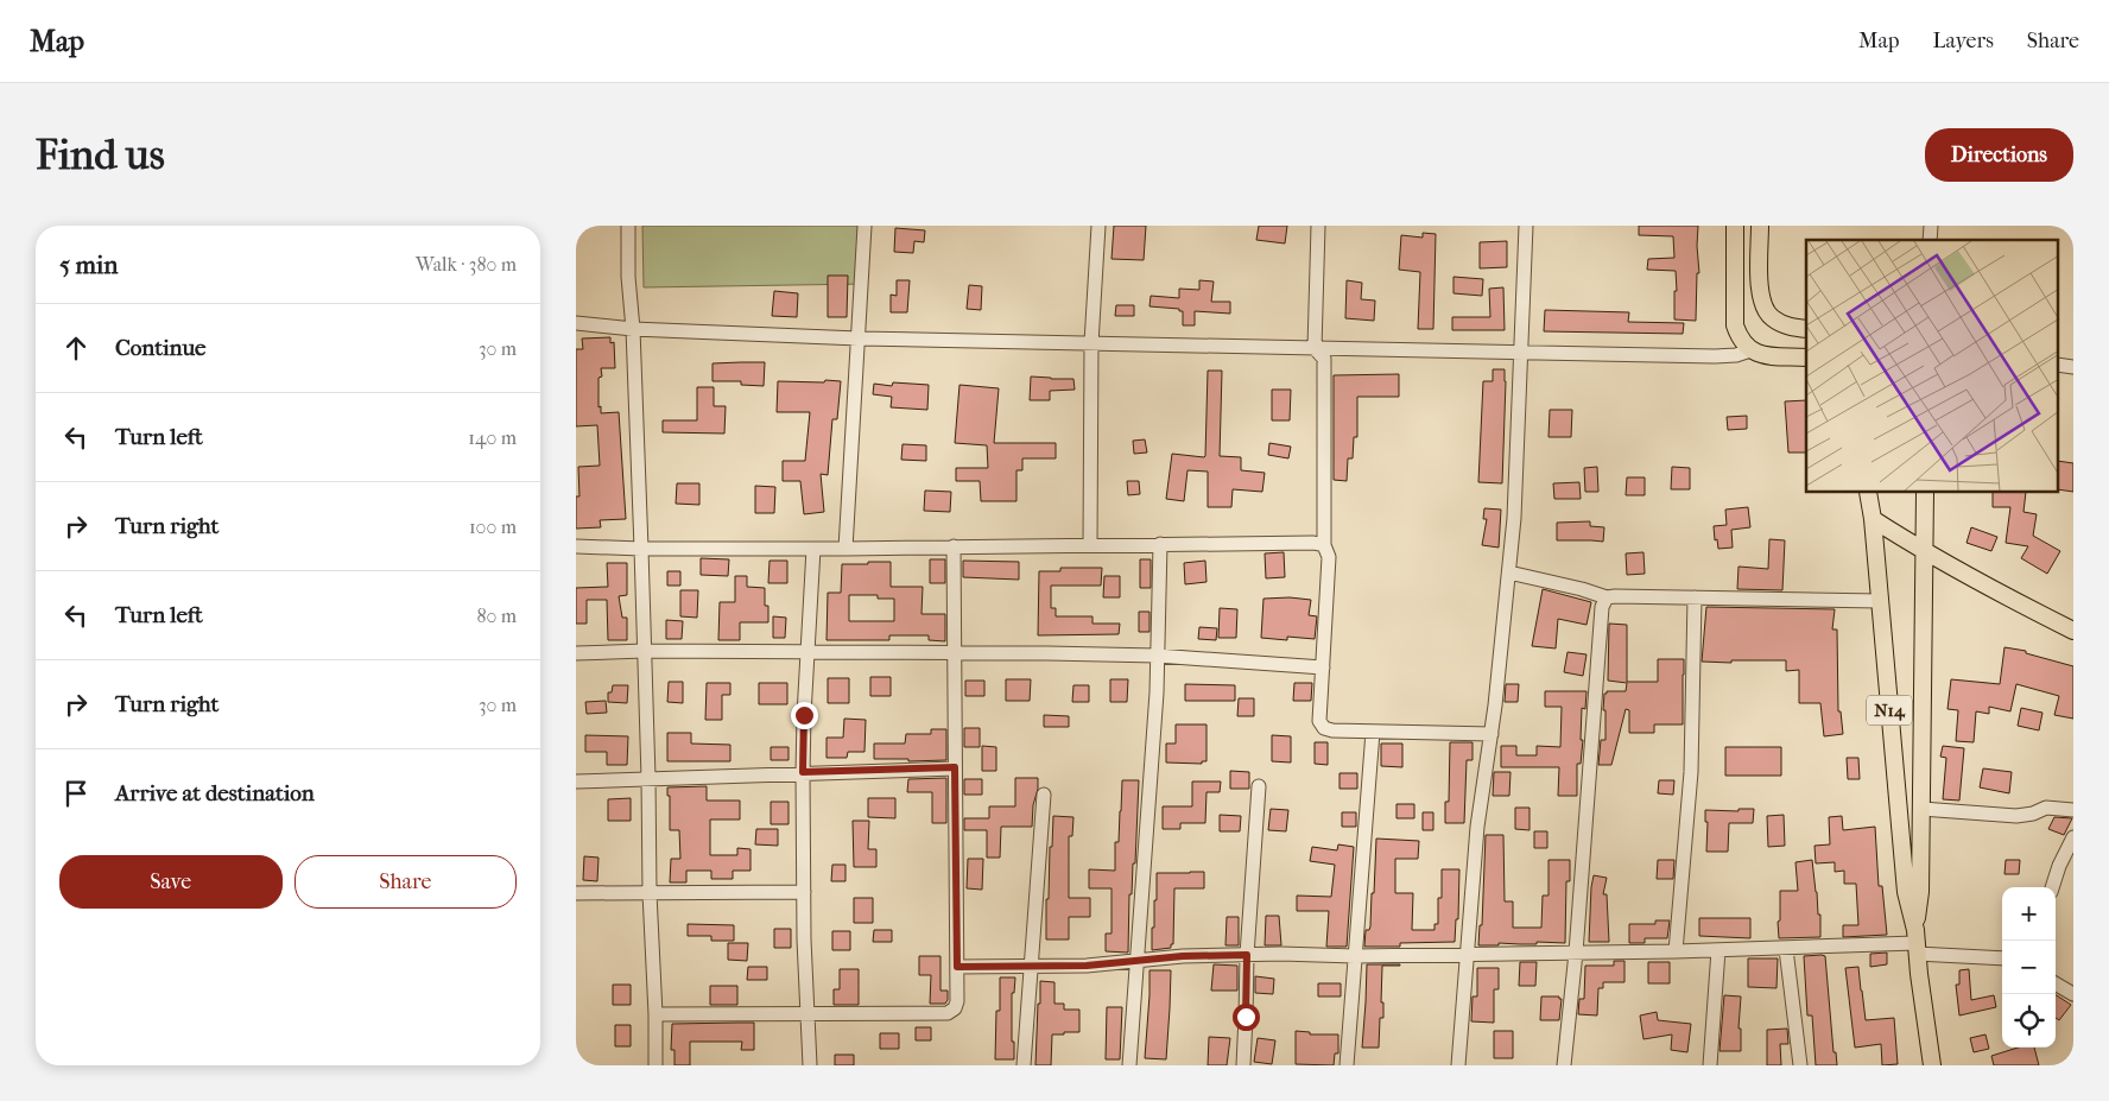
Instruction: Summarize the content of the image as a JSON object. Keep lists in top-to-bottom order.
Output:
{
  "streets": {
    "main road": ["N14"]
  },
  "page": {
    "header": "Map",
    "nav": ["Map", "Layers", "Share"],
    "buttons": [
      "Directions",
      ["Save", "Share"]
    ],
    "title": "Find us",
    "heading": ["5 min", "Walk · 380 m"],
    "list": [
      ["Continue", "30 m"],
      ["Turn left", "140 m"],
      ["Turn right", "100 m"],
      ["Turn left", "80 m"],
      ["Turn right", "30 m"],
      "Arrive at destination"
    ],
    "map_buttons": ["+", "−"]
  }
}
